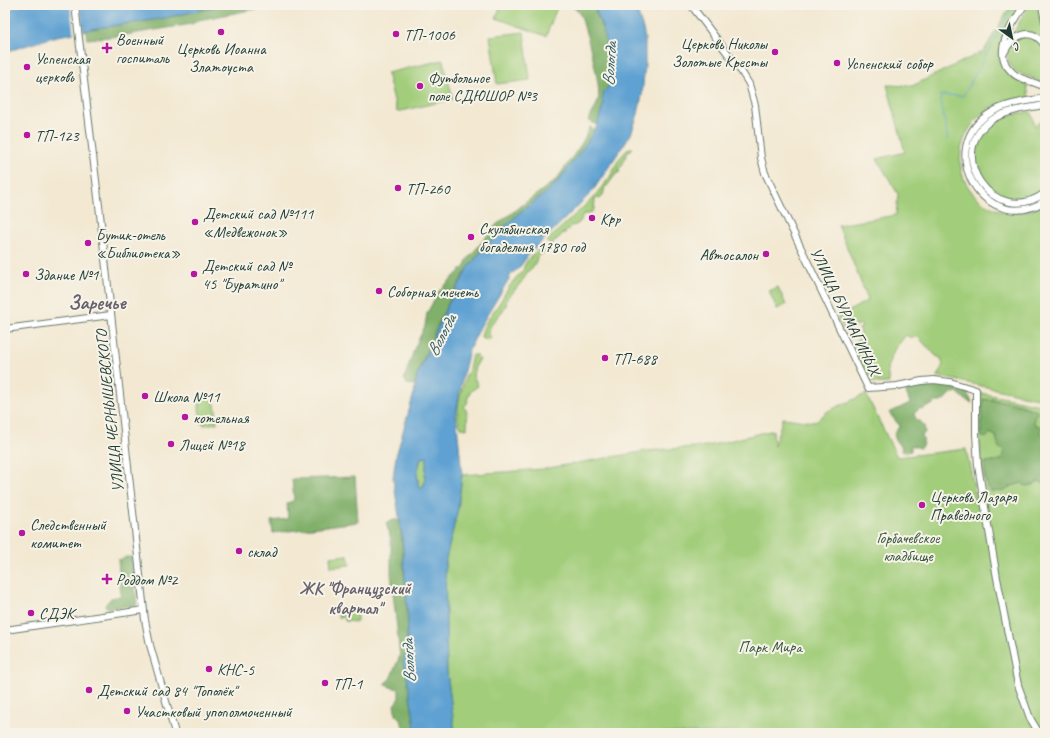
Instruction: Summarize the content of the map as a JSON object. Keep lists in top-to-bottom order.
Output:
{
  "streets": {
    "main road": ["УЛИЦА БУРМАГИНЫХ", "УЛИЦА ЧЕРНЫШЕВСКОГО"]
  },
  "districts": ["Заречье", "ЖК \"Французский квартал\""],
  "water": ["Вологда"],
  "parks": ["Горбачевское кладбище", "Парк Мира"],
  "places": {
    "other": [
      "Церковь Иоанна Златоуста",
      "ТП-1006",
      "Церковь Николы Золотые Кресты",
      "Успенский собор",
      "Успенская церковь",
      "Футбольное поле СДЮШОР №3",
      "ТП-123",
      "ТП-260",
      "Kpp",
      "Детский сад №111 «Медвежонок»",
      "Скулябинская богадельня 1780 год",
      "Бутик-отель «Библиотека»",
      "Автосалон",
      "Здание №1",
      "Детский сад № 45 \"Буратино\"",
      "Соборная мечеть",
      "ТП-688",
      "Школа №11",
      "котельная",
      "Лицей №18",
      "Церковь Лазаря Праведного",
      "Следственный комитет",
      "склад",
      "СДЭК",
      "КНС-5",
      "ТП-1",
      "Детский сад 84 \"Тополёк\"",
      "Участковый упополмоченный"
    ],
    "health": ["Военный госпиталь", "Роддом №2"]
  },
  "north": "bottom right"
}
